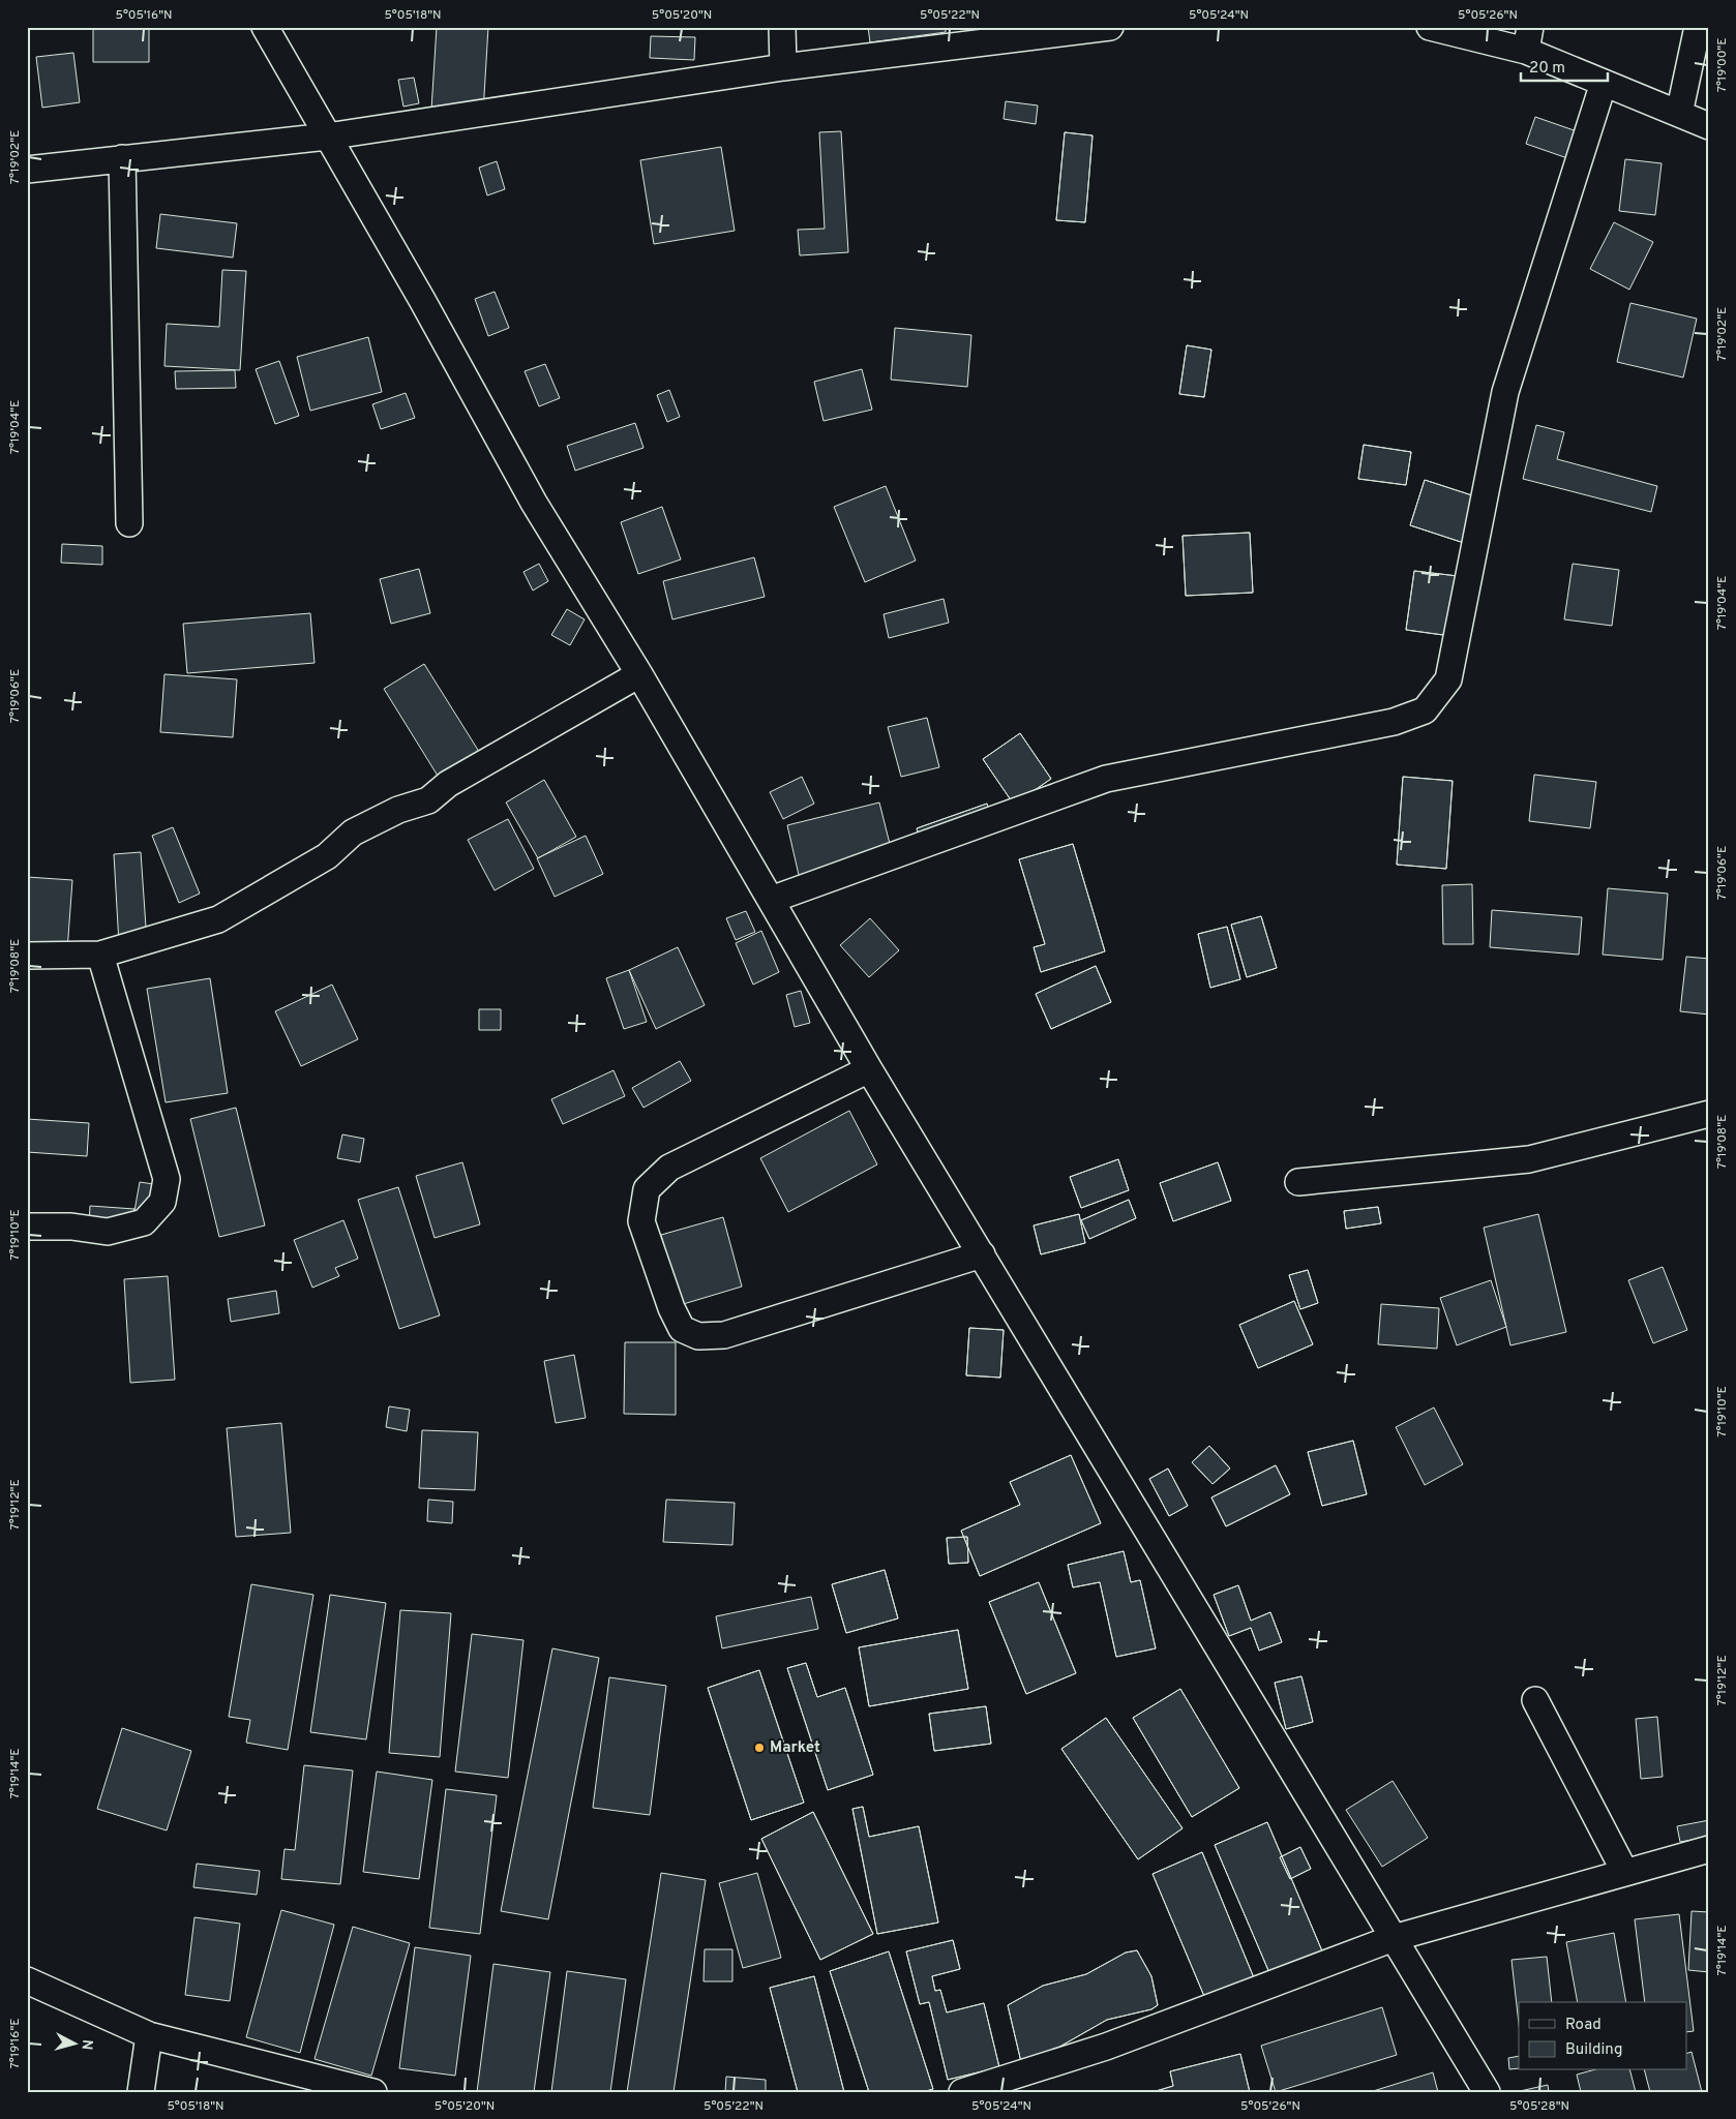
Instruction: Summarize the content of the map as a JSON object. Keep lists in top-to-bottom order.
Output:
{
  "places": ["Market"],
  "legend": ["Road", "Building"],
  "scale_bar": "20 m",
  "north": "right",
  "coordinates": [
    "5°05'16\"N",
    "5°05'18\"N",
    "5°05'20\"N",
    "5°05'22\"N",
    "5°05'24\"N",
    "5°05'26\"N",
    "7°19'00\"E",
    "7°19'02\"E",
    "7°19'04\"E",
    "7°19'06\"E",
    "7°19'08\"E",
    "7°19'10\"E",
    "7°19'12\"E",
    "7°19'14\"E",
    "7°19'16\"E",
    "5°05'28\"N"
  ]
}
